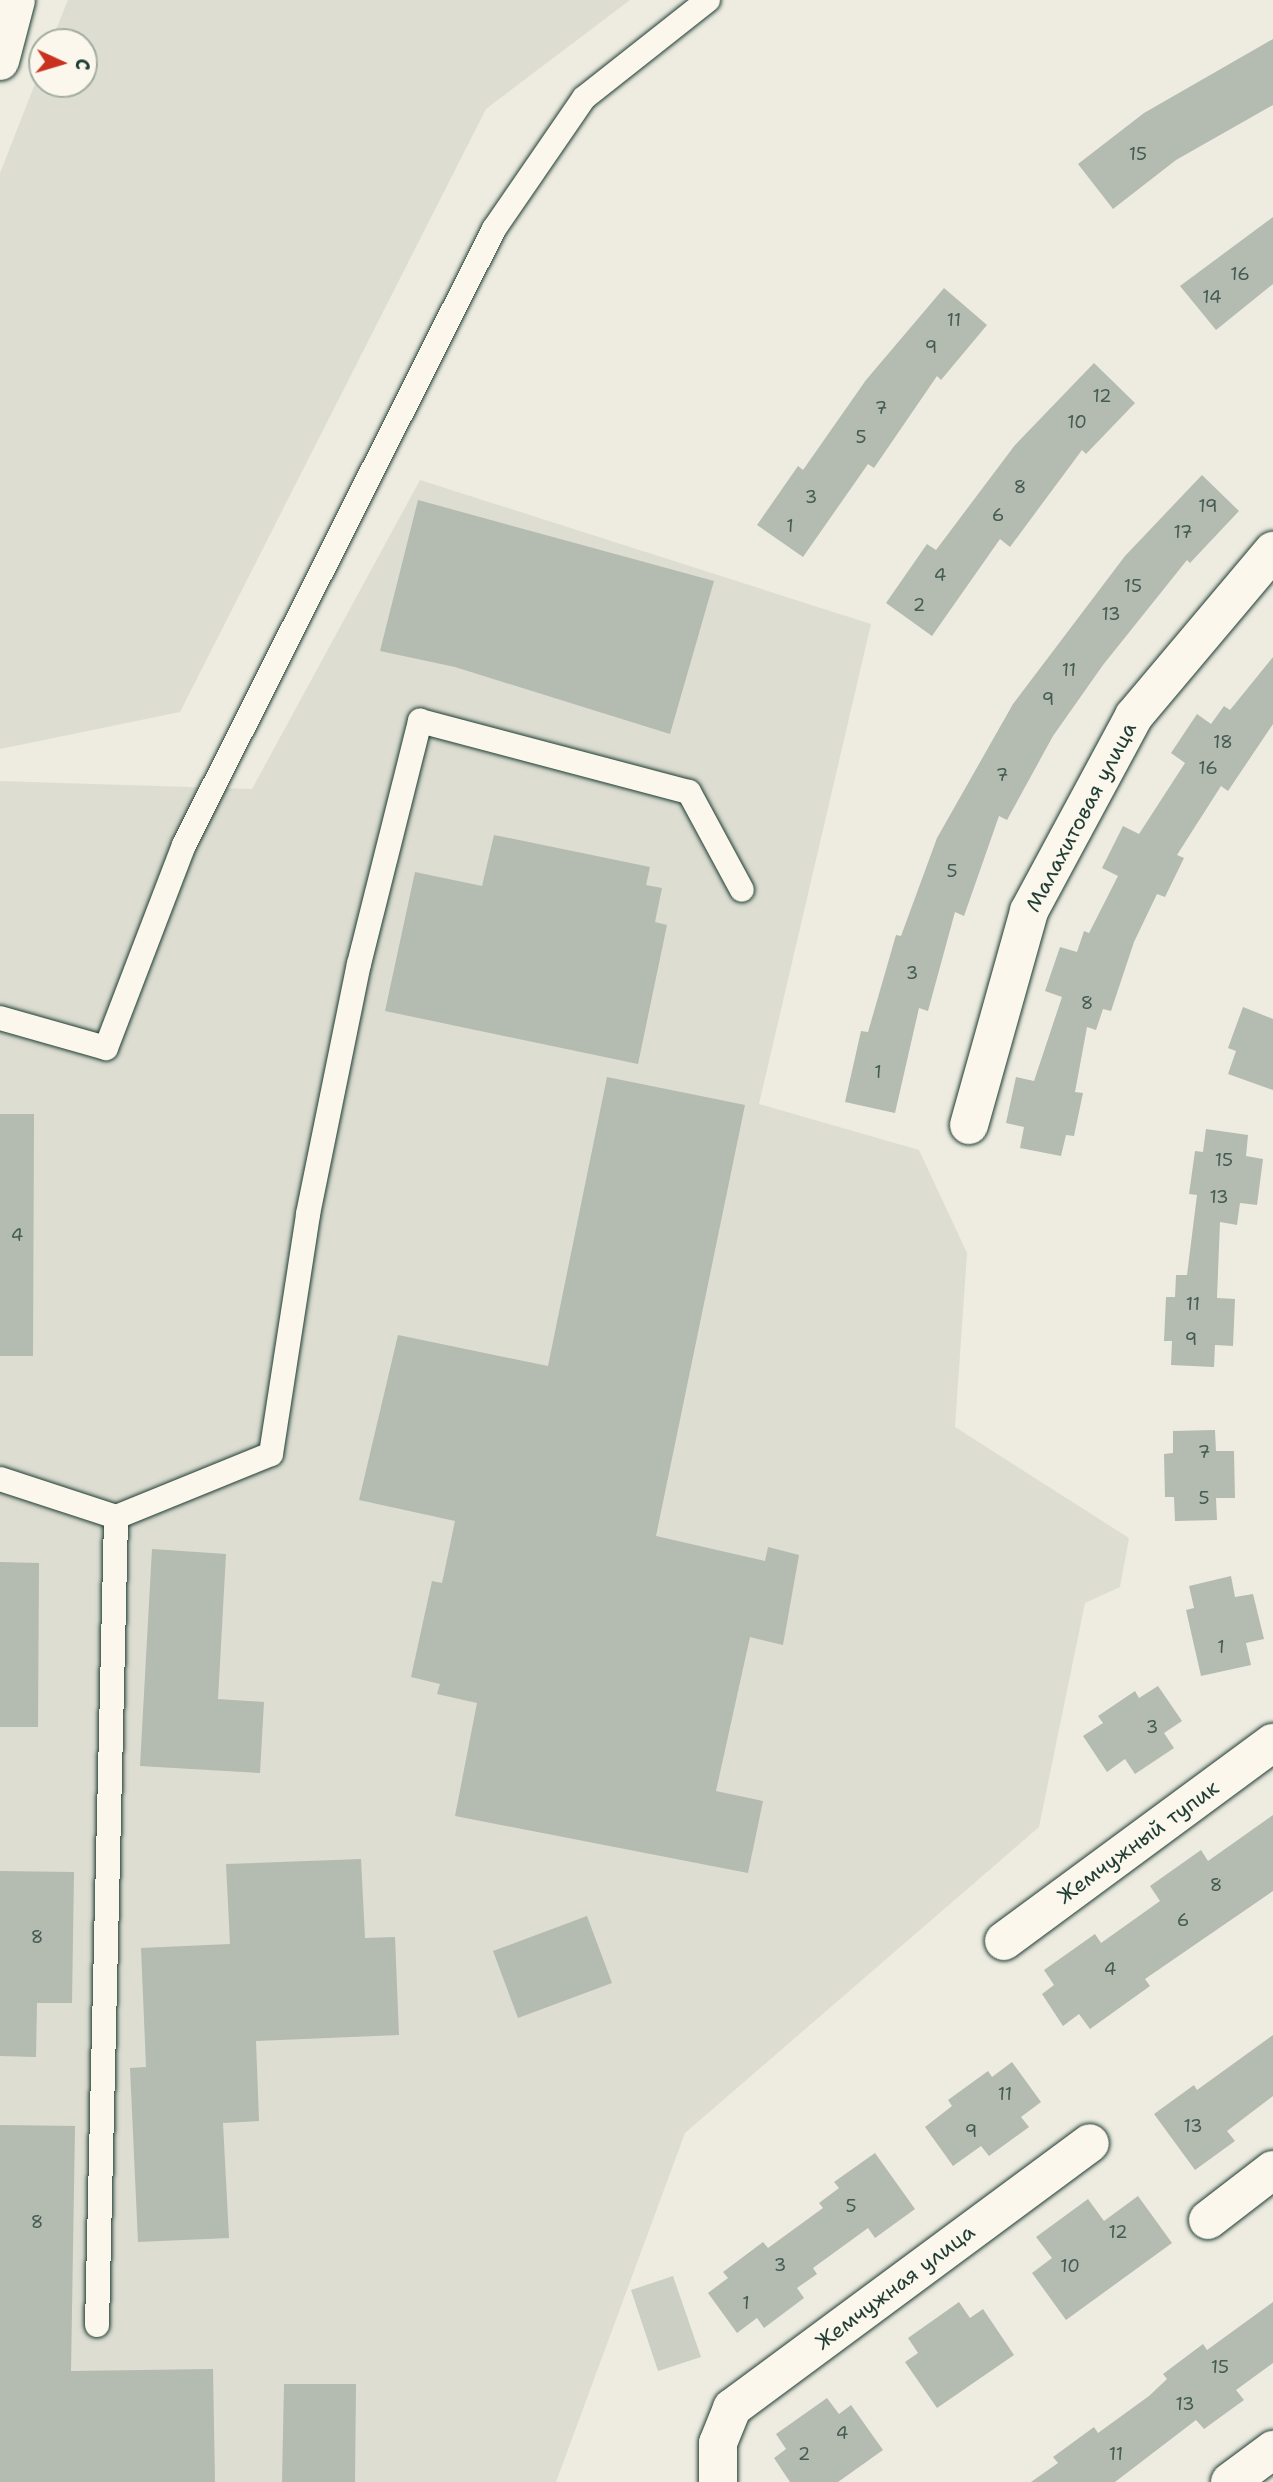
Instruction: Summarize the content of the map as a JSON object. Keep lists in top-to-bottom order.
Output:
{
  "streets": {
    "street": ["Малахитовая улица", "Жемчужный тупик", "Жемчужная улица"]
  },
  "house_numbers": [
    "15",
    "16",
    "14",
    "11",
    "9",
    "12",
    "7",
    "10",
    "5",
    "8",
    "3",
    "19",
    "6",
    "1",
    "17",
    "4",
    "15",
    "2",
    "13",
    "11",
    "9",
    "18",
    "16",
    "7",
    "5",
    "3",
    "8",
    "1",
    "15",
    "13",
    "4",
    "11",
    "9",
    "7",
    "5",
    "1",
    "3",
    "8",
    "6",
    "8",
    "4",
    "11",
    "13",
    "9",
    "5",
    "8",
    "12",
    "3",
    "10",
    "1",
    "15",
    "13",
    "4",
    "2",
    "11"
  ],
  "north": "right"
}
